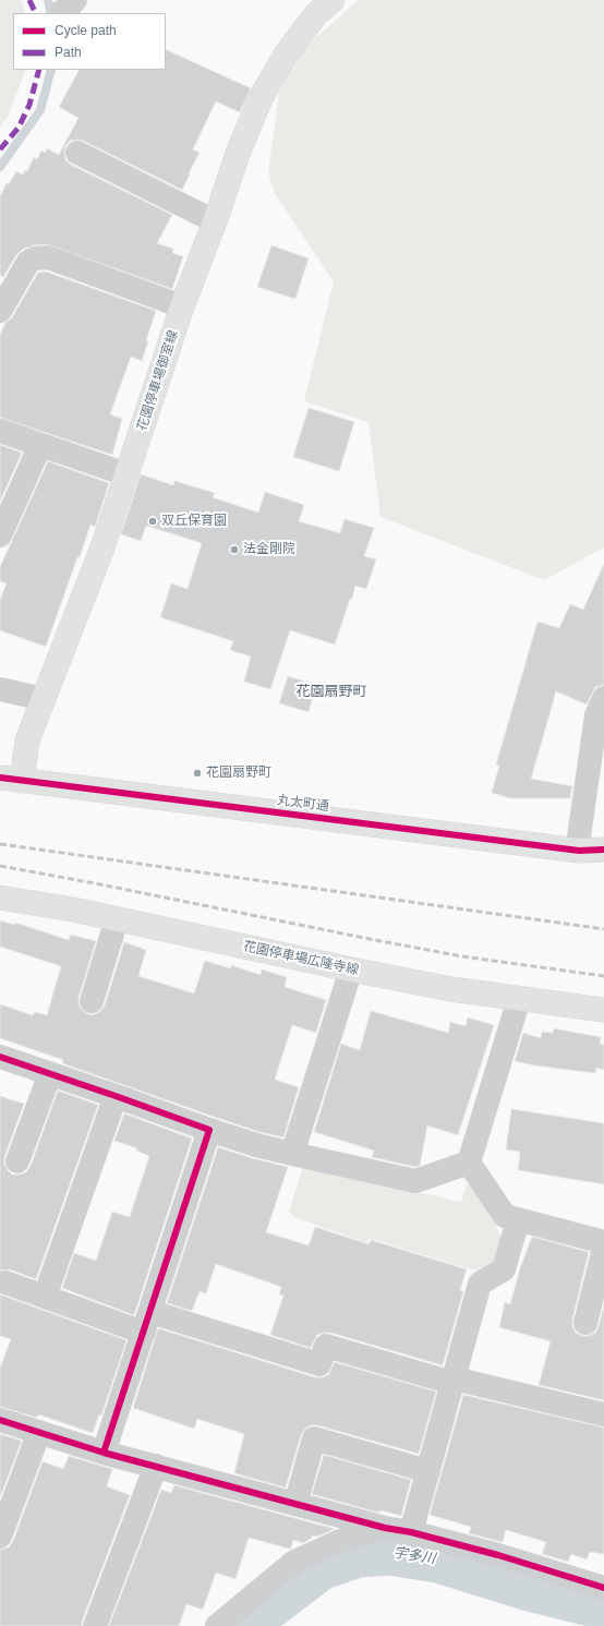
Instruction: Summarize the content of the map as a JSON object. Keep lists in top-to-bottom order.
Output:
{
  "streets": {
    "main road": ["花園停車場御室線", "丸太町通", "花園停車場広隆寺線"]
  },
  "crossings": [
    ["花園停車場御室線", "丸太町通"]
  ],
  "districts": ["花園扇野町"],
  "water": ["宇多川"],
  "places": ["双丘保育園", "法金剛院", "花園扇野町"],
  "legend": ["Cycle path", "Path"]
}
